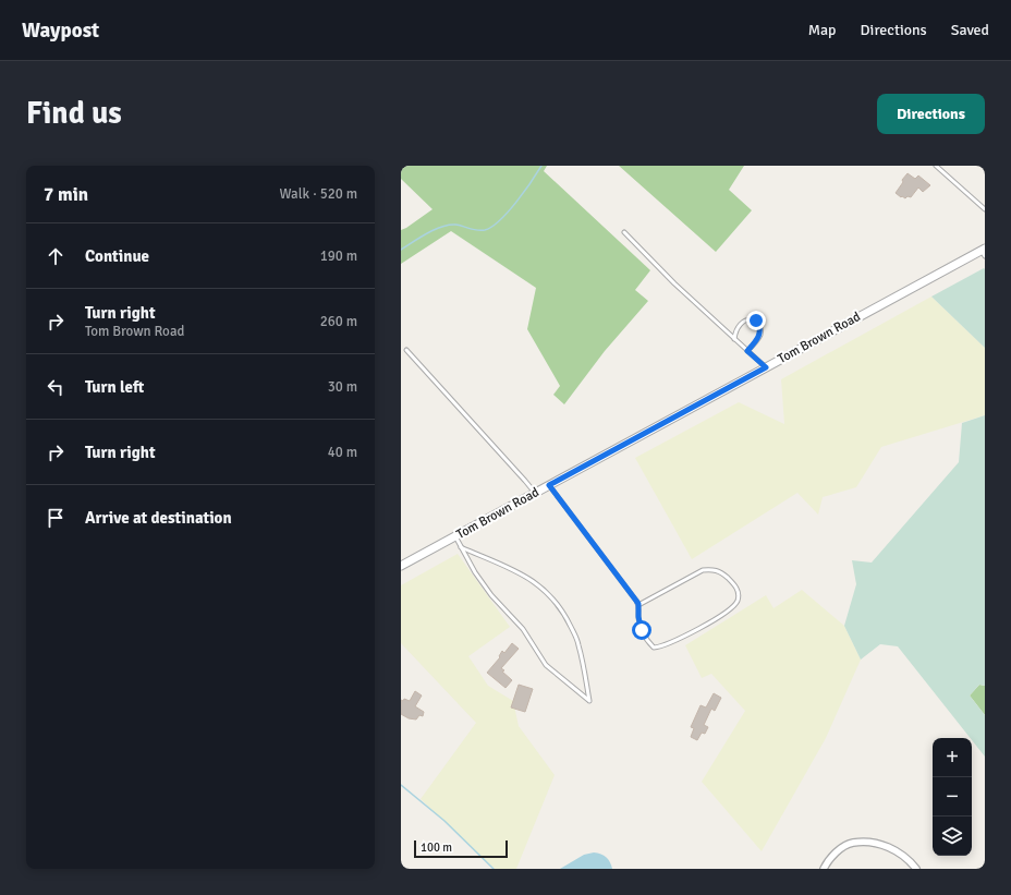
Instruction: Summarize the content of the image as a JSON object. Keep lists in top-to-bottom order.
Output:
{
  "streets": {
    "street": ["Tom Brown Road"]
  },
  "scale_bar": "100 m",
  "page": {
    "header": "Waypost",
    "nav": ["Map", "Directions", "Saved"],
    "buttons": "Directions",
    "title": "Find us",
    "heading": ["7 min", "Walk · 520 m"],
    "list": [
      ["Continue", "190 m"],
      ["Turn right", "Tom Brown Road", "260 m"],
      ["Turn left", "30 m"],
      ["Turn right", "40 m"],
      "Arrive at destination"
    ],
    "map_buttons": ["+", "−"],
    "scale": "100 m"
  }
}
